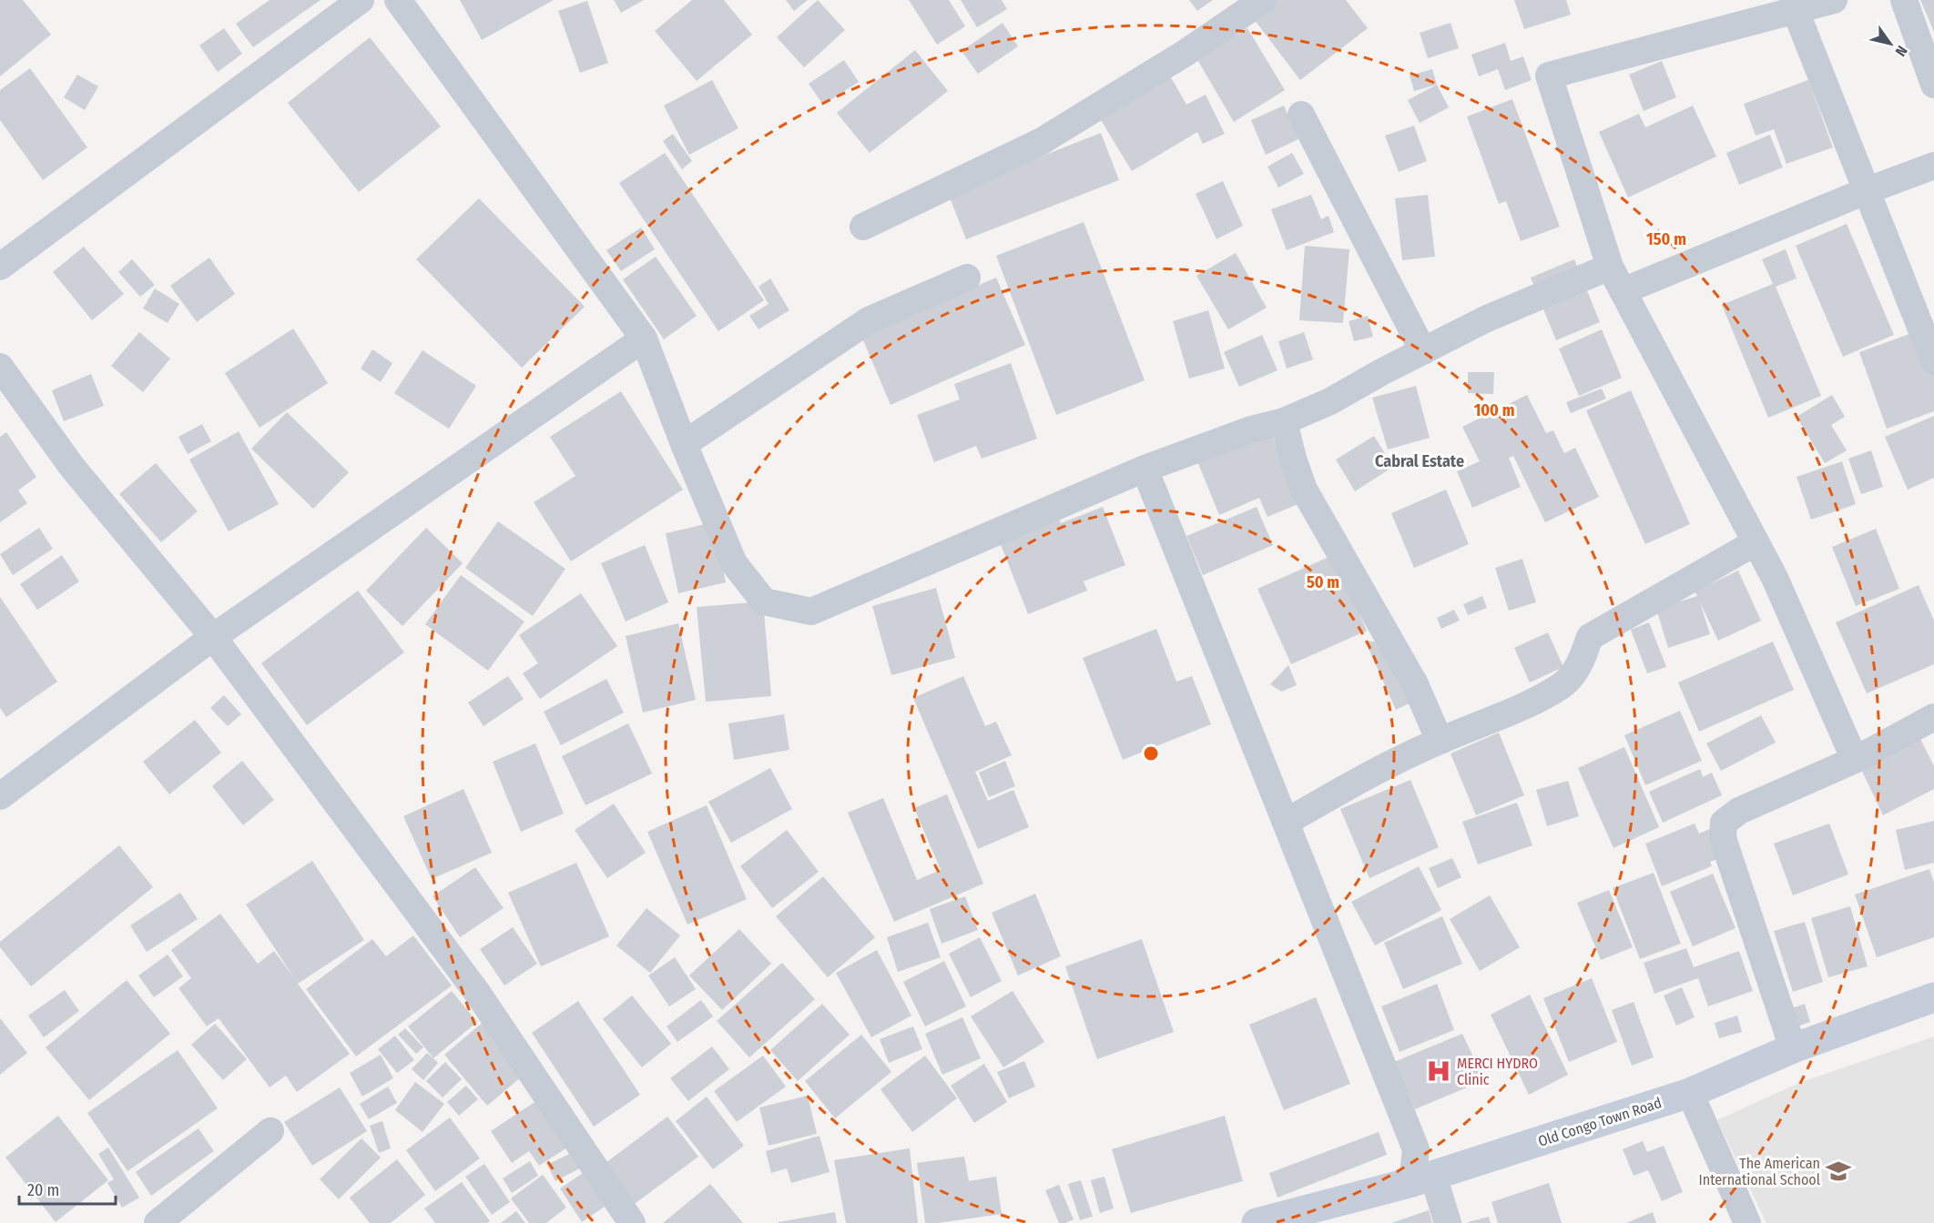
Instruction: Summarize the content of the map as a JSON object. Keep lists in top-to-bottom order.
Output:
{
  "streets": {
    "street": ["Old Congo Town Road"]
  },
  "districts": ["Cabral Estate"],
  "places": {
    "hospital": ["MERCI HYDRO Clinic"],
    "school or university": ["The American International School"]
  },
  "scale_bar": "20 m",
  "north": "bottom right",
  "rings": ["150 m", "100 m", "50 m"]
}
